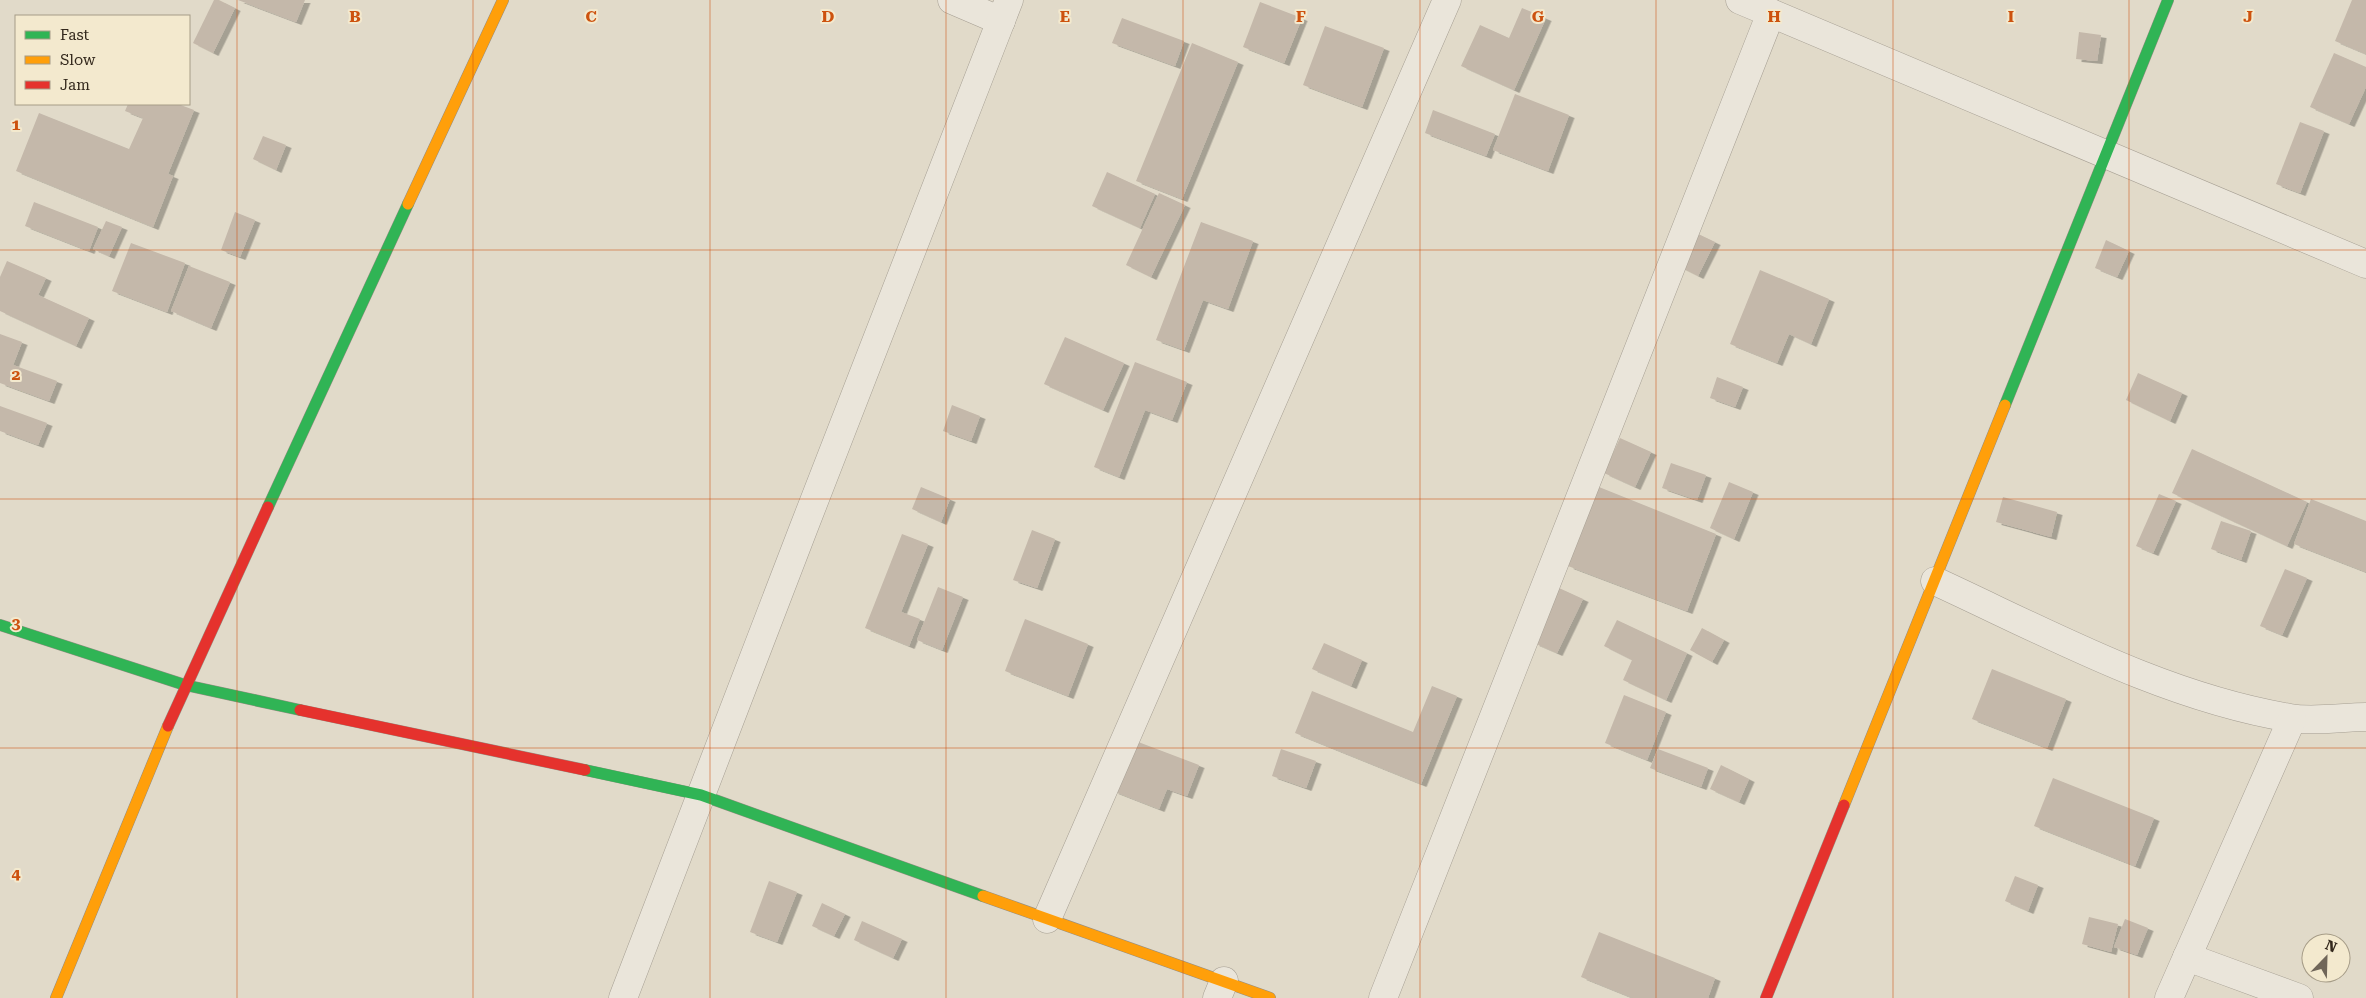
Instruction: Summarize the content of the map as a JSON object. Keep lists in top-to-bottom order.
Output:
{
  "legend": ["Fast", "Slow", "Jam"],
  "north": "top right",
  "grid": {
    "columns": [
      "B",
      "C",
      "D",
      "E",
      "F",
      "G",
      "H",
      "I",
      "J"
    ],
    "rows": [
      "1",
      "2",
      "3",
      "4"
    ]
  }
}
